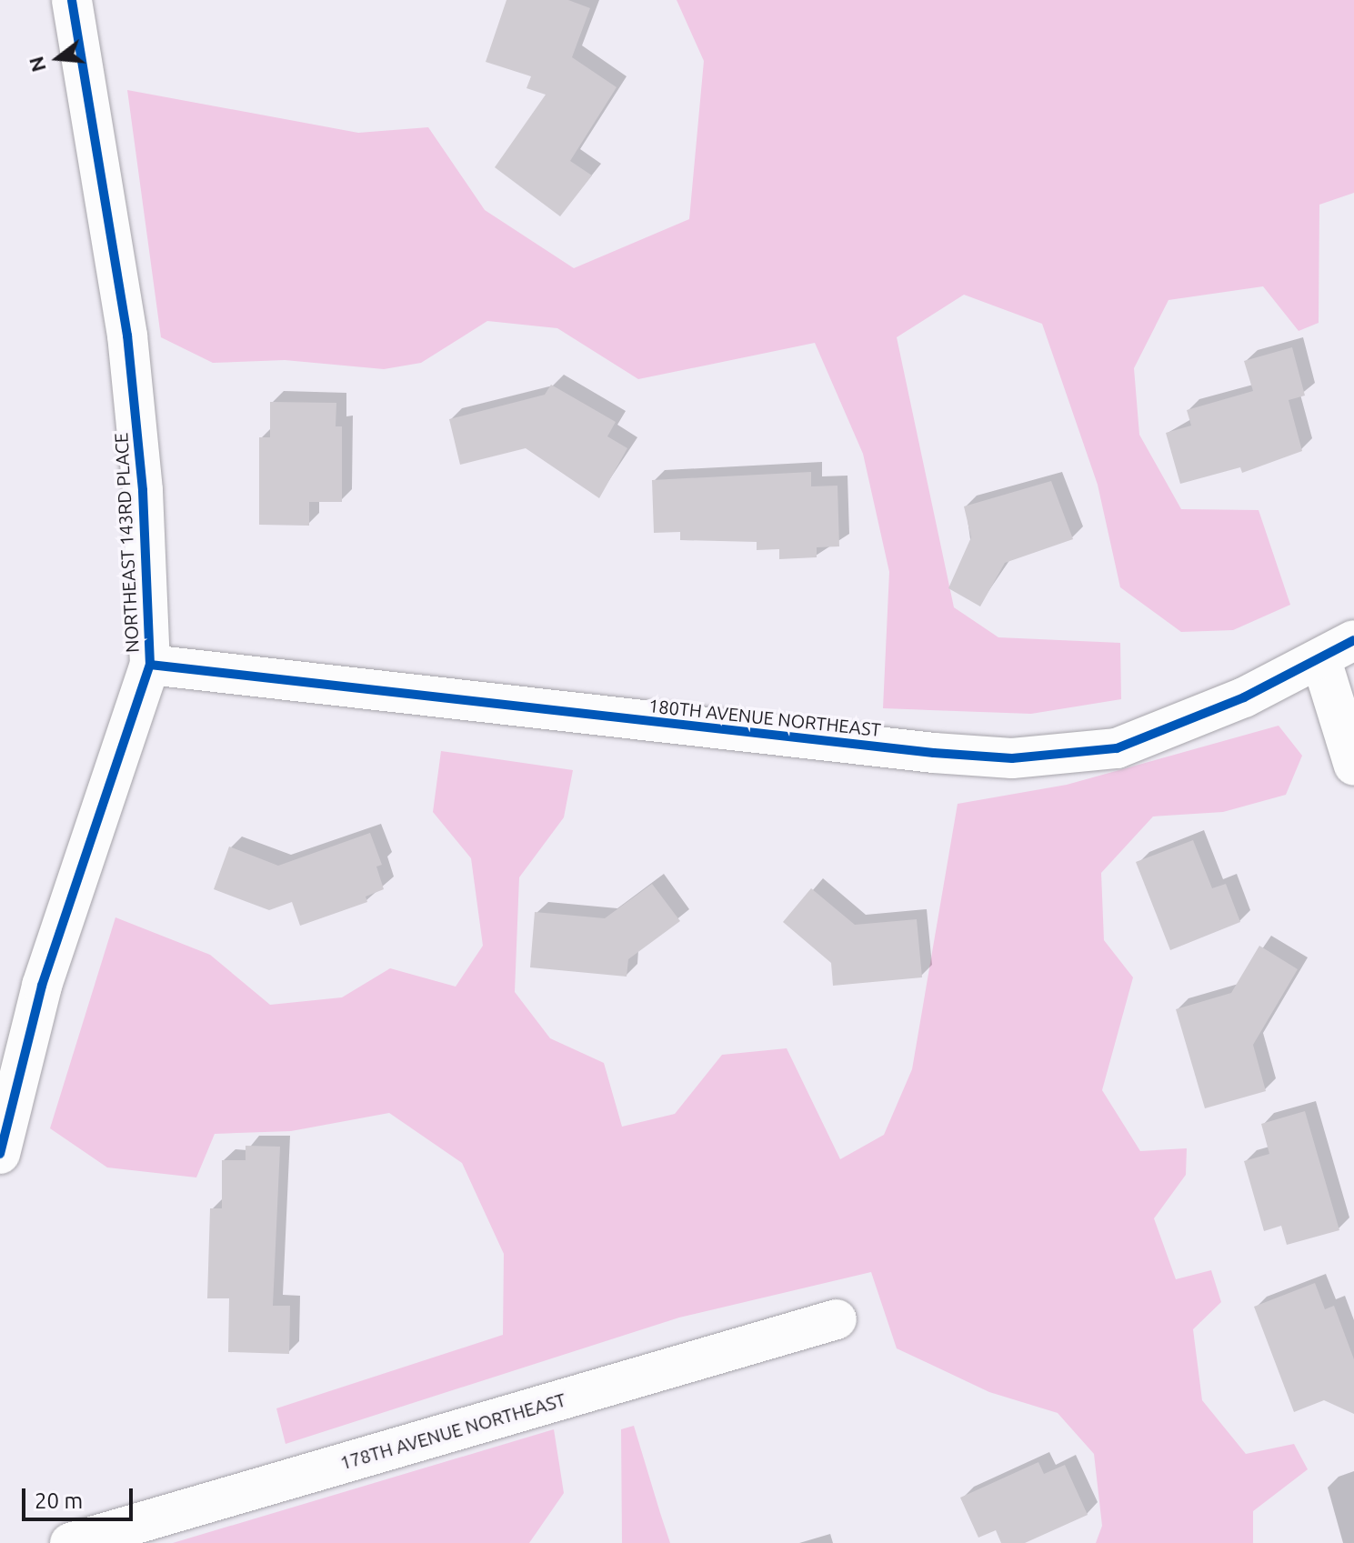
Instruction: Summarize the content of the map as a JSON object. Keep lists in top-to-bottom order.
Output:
{
  "streets": {
    "street": ["NORTHEAST 143RD PLACE", "180TH AVENUE NORTHEAST", "178TH AVENUE NORTHEAST"]
  },
  "crossings": [
    ["NORTHEAST 143RD PLACE", "180TH AVENUE NORTHEAST"]
  ],
  "scale_bar": "20 m",
  "north": "left"
}
